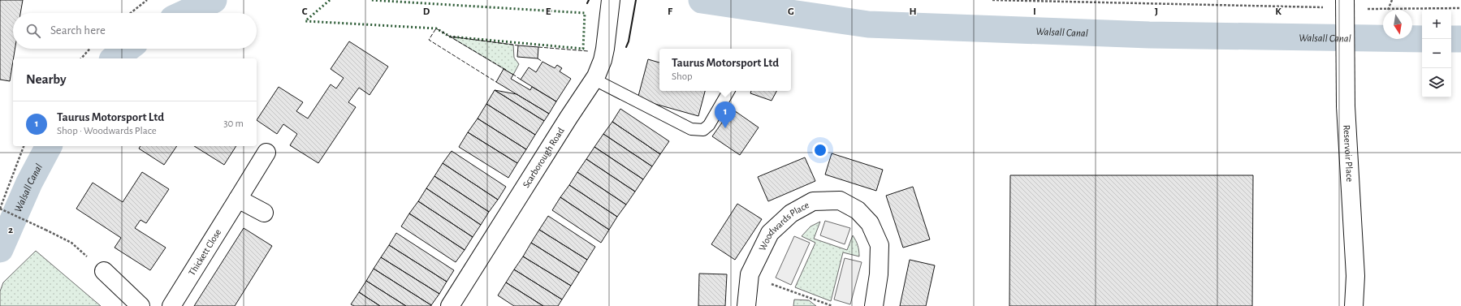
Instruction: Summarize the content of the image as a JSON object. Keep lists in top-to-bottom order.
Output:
{
  "streets": {
    "street": [
      "Reservoir Place",
      "Scarborough Road",
      "Woodwards Place",
      "Thickett Close"
    ]
  },
  "water": ["Walsall Canal"],
  "north": "bottom",
  "page": {
    "map_buttons": ["+", "−"],
    "search": "Search here",
    "popup": ["Taurus Motorsport Ltd", "Shop"],
    "heading": "Nearby",
    "list": [
      {
        "mark": "1",
        "name": "Taurus Motorsport Ltd",
        "note": "Shop · Woodwards Place",
        "value": "30 m"
      }
    ],
    "pins": "1"
  },
  "grid": {
    "columns": [
      "C",
      "D",
      "E",
      "F",
      "G",
      "H",
      "I",
      "J",
      "K"
    ],
    "rows": ["2"]
  }
}
